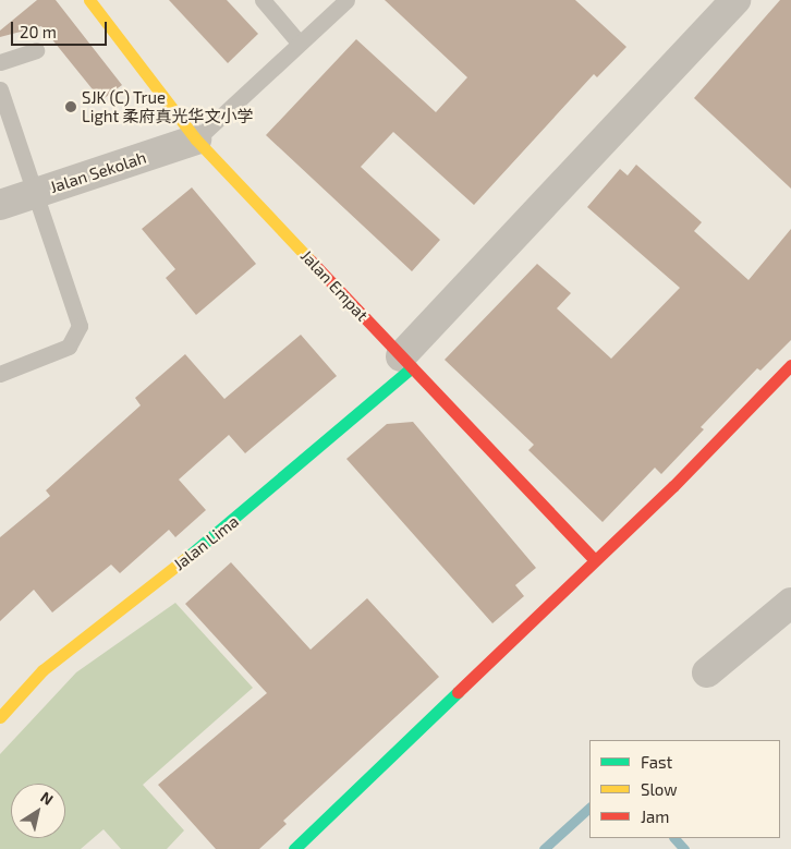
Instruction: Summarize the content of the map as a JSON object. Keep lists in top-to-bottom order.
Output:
{
  "streets": {
    "street": ["Jalan Sekolah", "Jalan Empat", "Jalan Lima"]
  },
  "crossings": [
    ["Jalan Sekolah", "Jalan Empat"],
    ["Jalan Empat", "Jalan Lima"]
  ],
  "places": ["SJK (C) True Light 柔府真光华文小学"],
  "legend": ["Fast", "Slow", "Jam"],
  "scale_bar": "20 m",
  "north": "top right"
}
